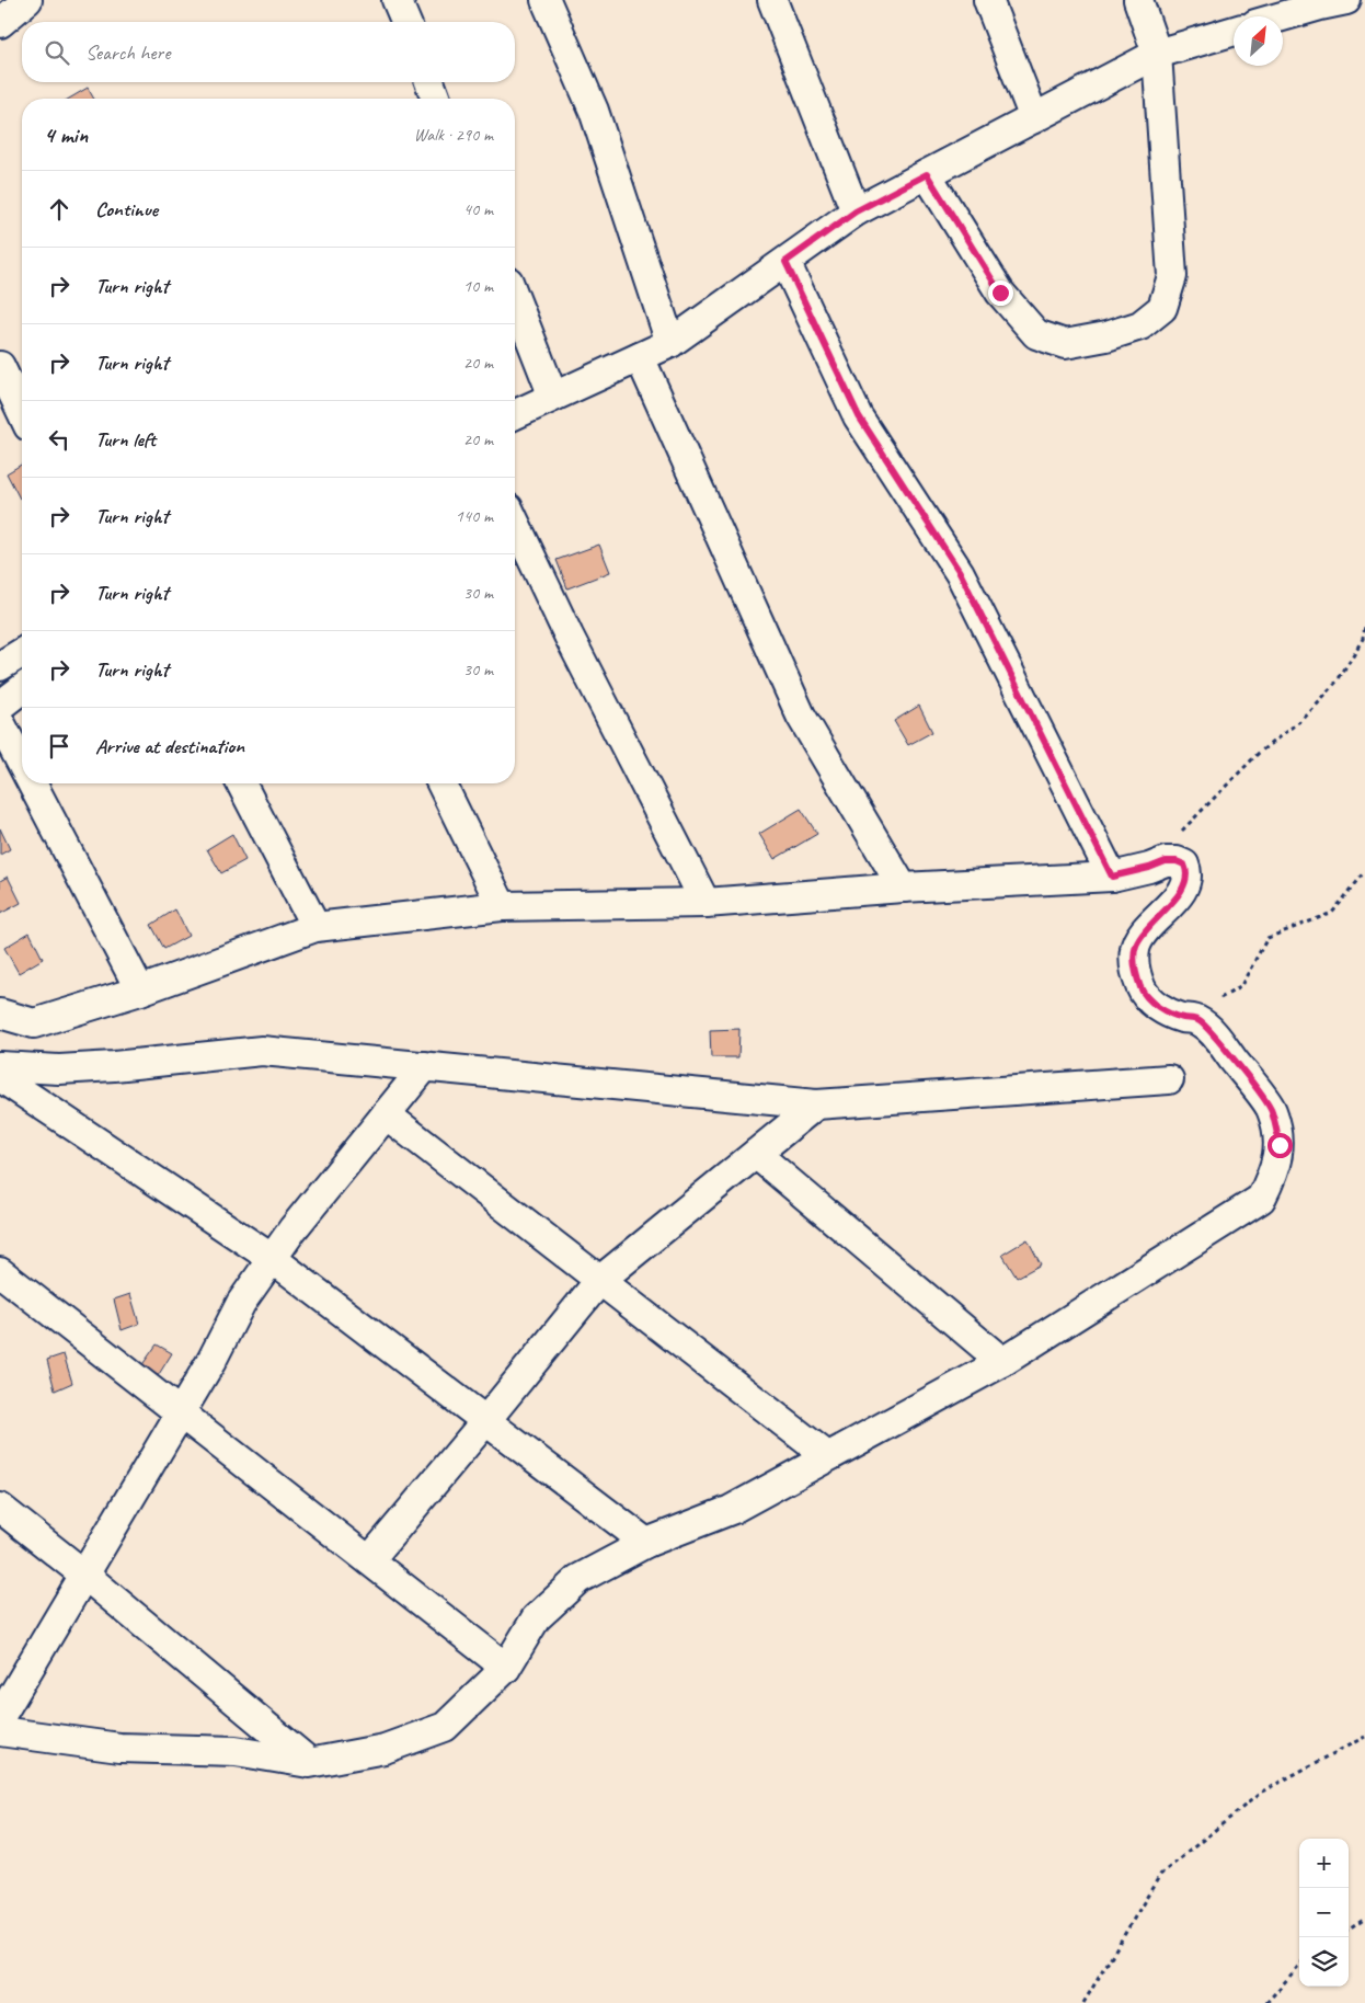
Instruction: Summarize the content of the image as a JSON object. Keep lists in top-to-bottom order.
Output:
{
  "north": "top right",
  "page": {
    "search": "Search here",
    "heading": ["4 min", "Walk · 290 m"],
    "list": [
      ["Continue", "40 m"],
      ["Turn right", "10 m"],
      ["Turn right", "20 m"],
      ["Turn left", "20 m"],
      ["Turn right", "140 m"],
      ["Turn right", "30 m"],
      ["Turn right", "30 m"],
      "Arrive at destination"
    ],
    "map_buttons": ["+", "−"]
  }
}
